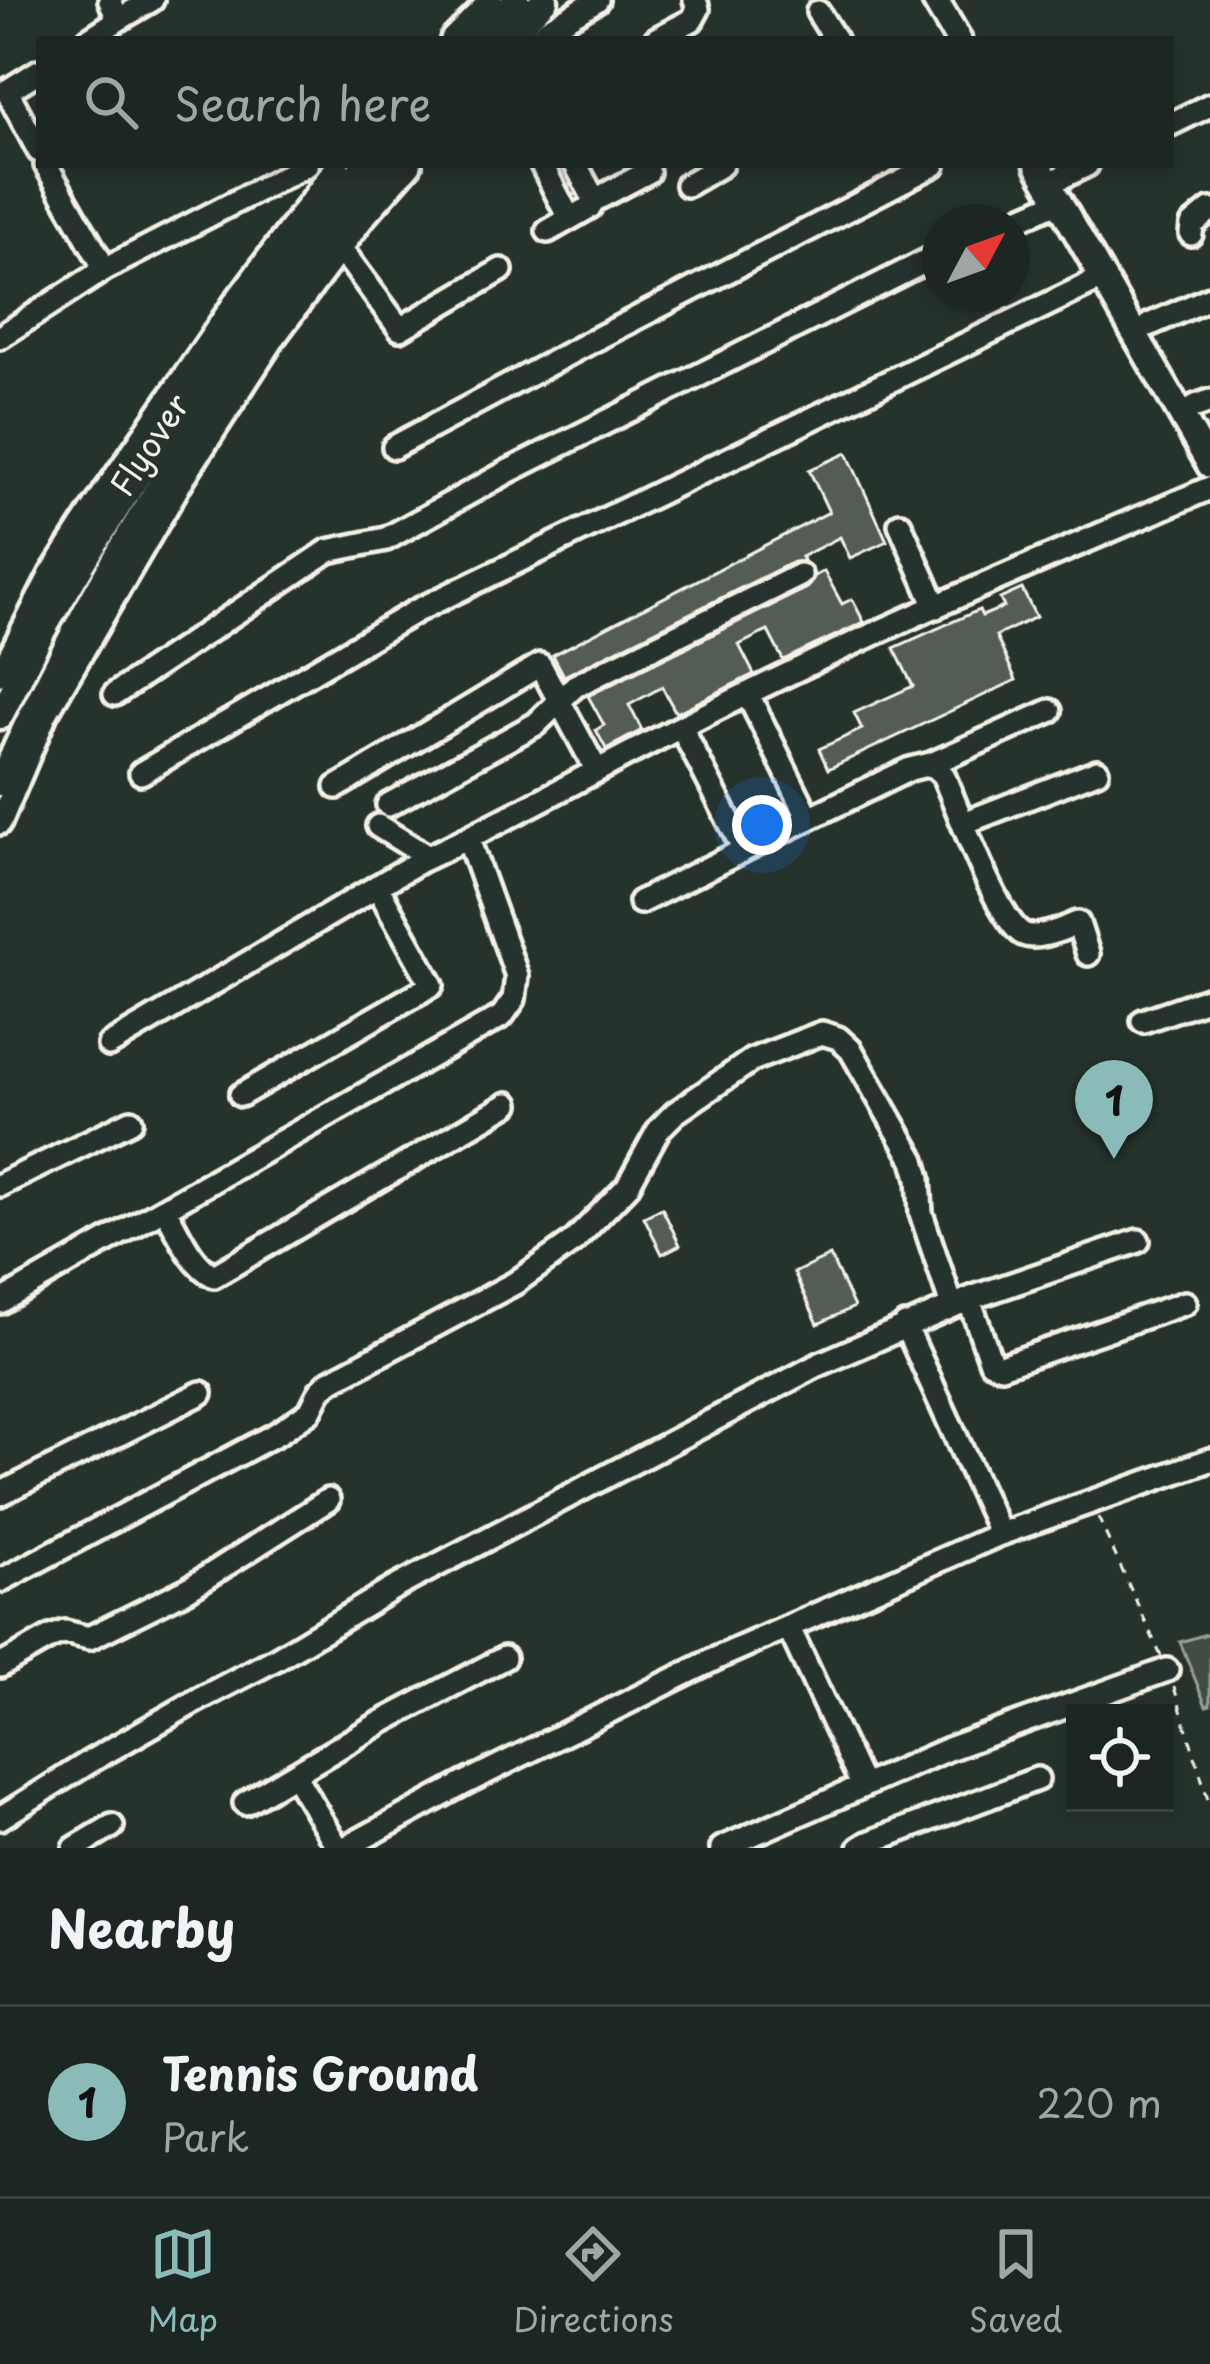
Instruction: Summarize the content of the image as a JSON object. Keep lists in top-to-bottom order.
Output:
{
  "streets": {
    "main road": ["Flyover"]
  },
  "north": "top right",
  "page": {
    "search": "Search here",
    "pins": "1",
    "heading": "Nearby",
    "list": [
      {
        "mark": "1",
        "name": "Tennis Ground",
        "note": "Park",
        "value": "220 m"
      }
    ],
    "nav": ["Map", "Directions", "Saved"]
  }
}
